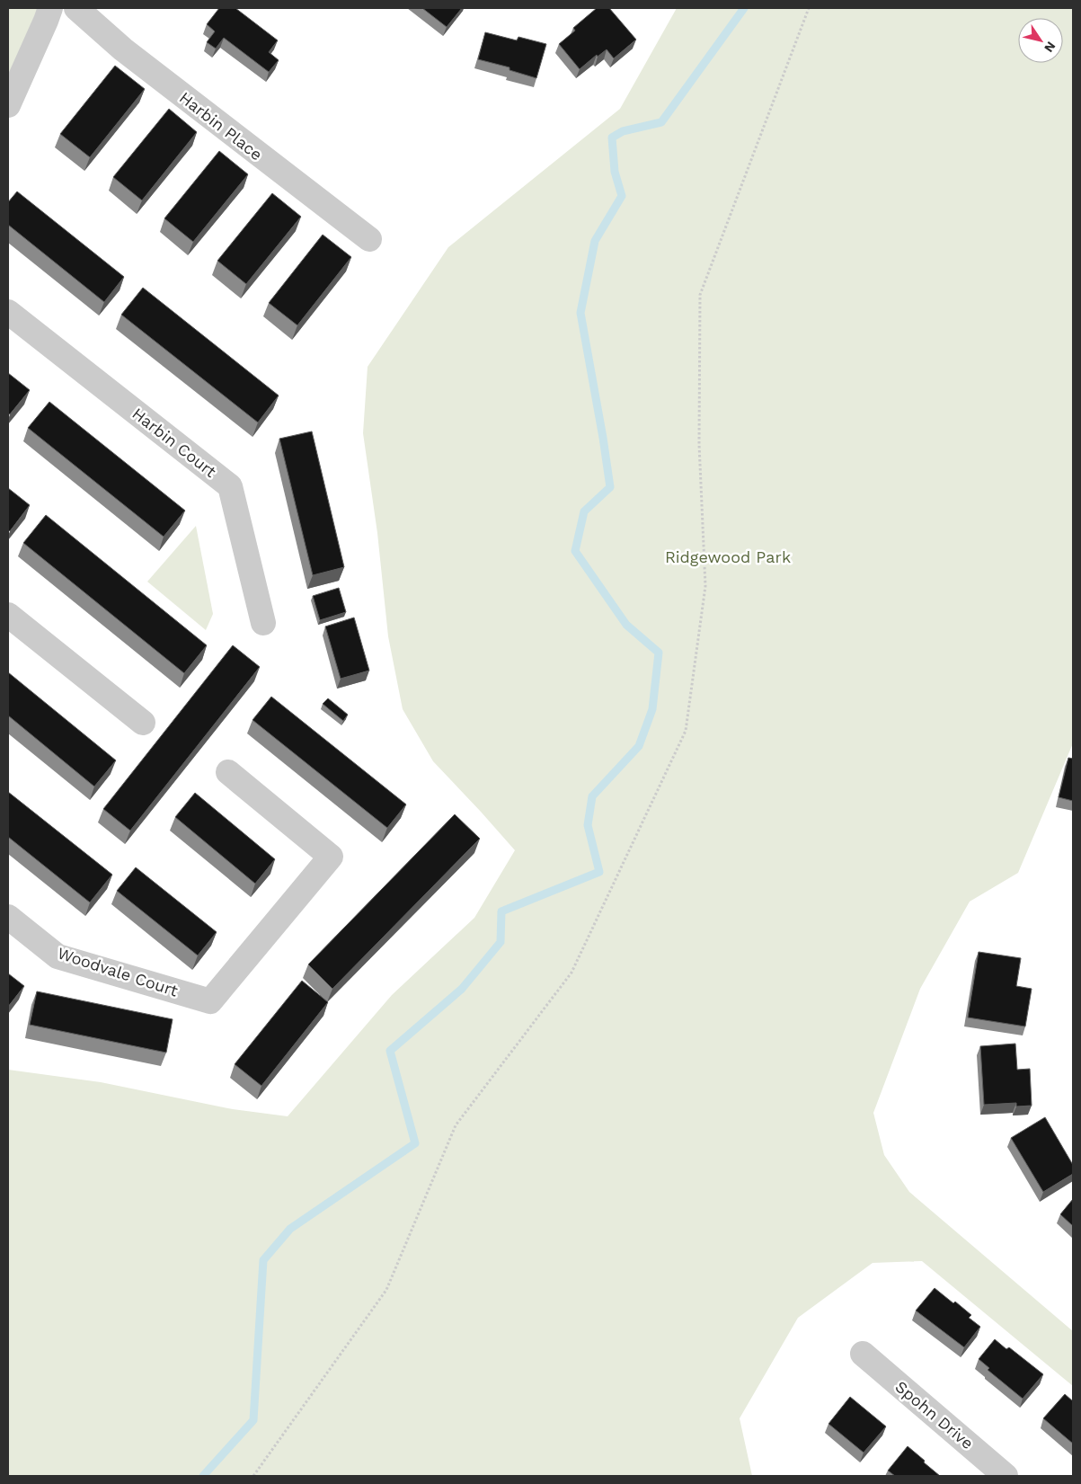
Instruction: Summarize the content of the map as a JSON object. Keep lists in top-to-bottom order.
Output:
{
  "streets": {
    "street": [
      "Harbin Place",
      "Harbin Court",
      "Woodvale Court",
      "Spohn Drive"
    ]
  },
  "parks": ["Ridgewood Park"],
  "north": "bottom right"
}
